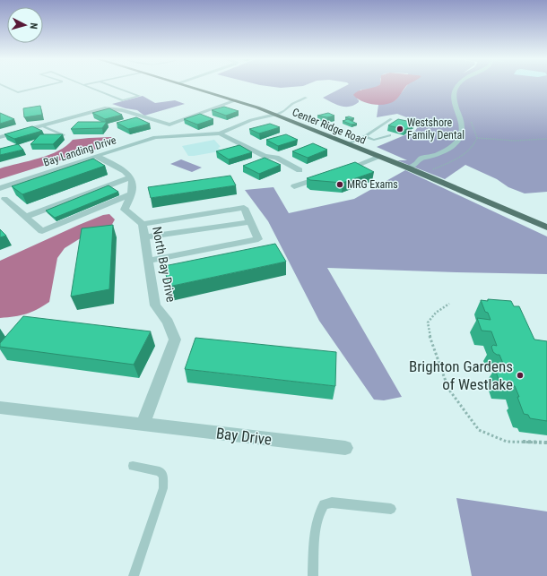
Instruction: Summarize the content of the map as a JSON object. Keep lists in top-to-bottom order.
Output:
{
  "streets": {
    "main road": ["Center Ridge Road"],
    "street": ["Bay Landing Drive", "North Bay Drive", "Bay Drive"]
  },
  "crossings": [
    ["Center Ridge Road", "Bay Landing Drive"],
    ["North Bay Drive", "Bay Drive"]
  ],
  "places": ["Westshore Family Dental", "MRG Exams", "Brighton Gardens of Westlake"],
  "north": "right"
}
